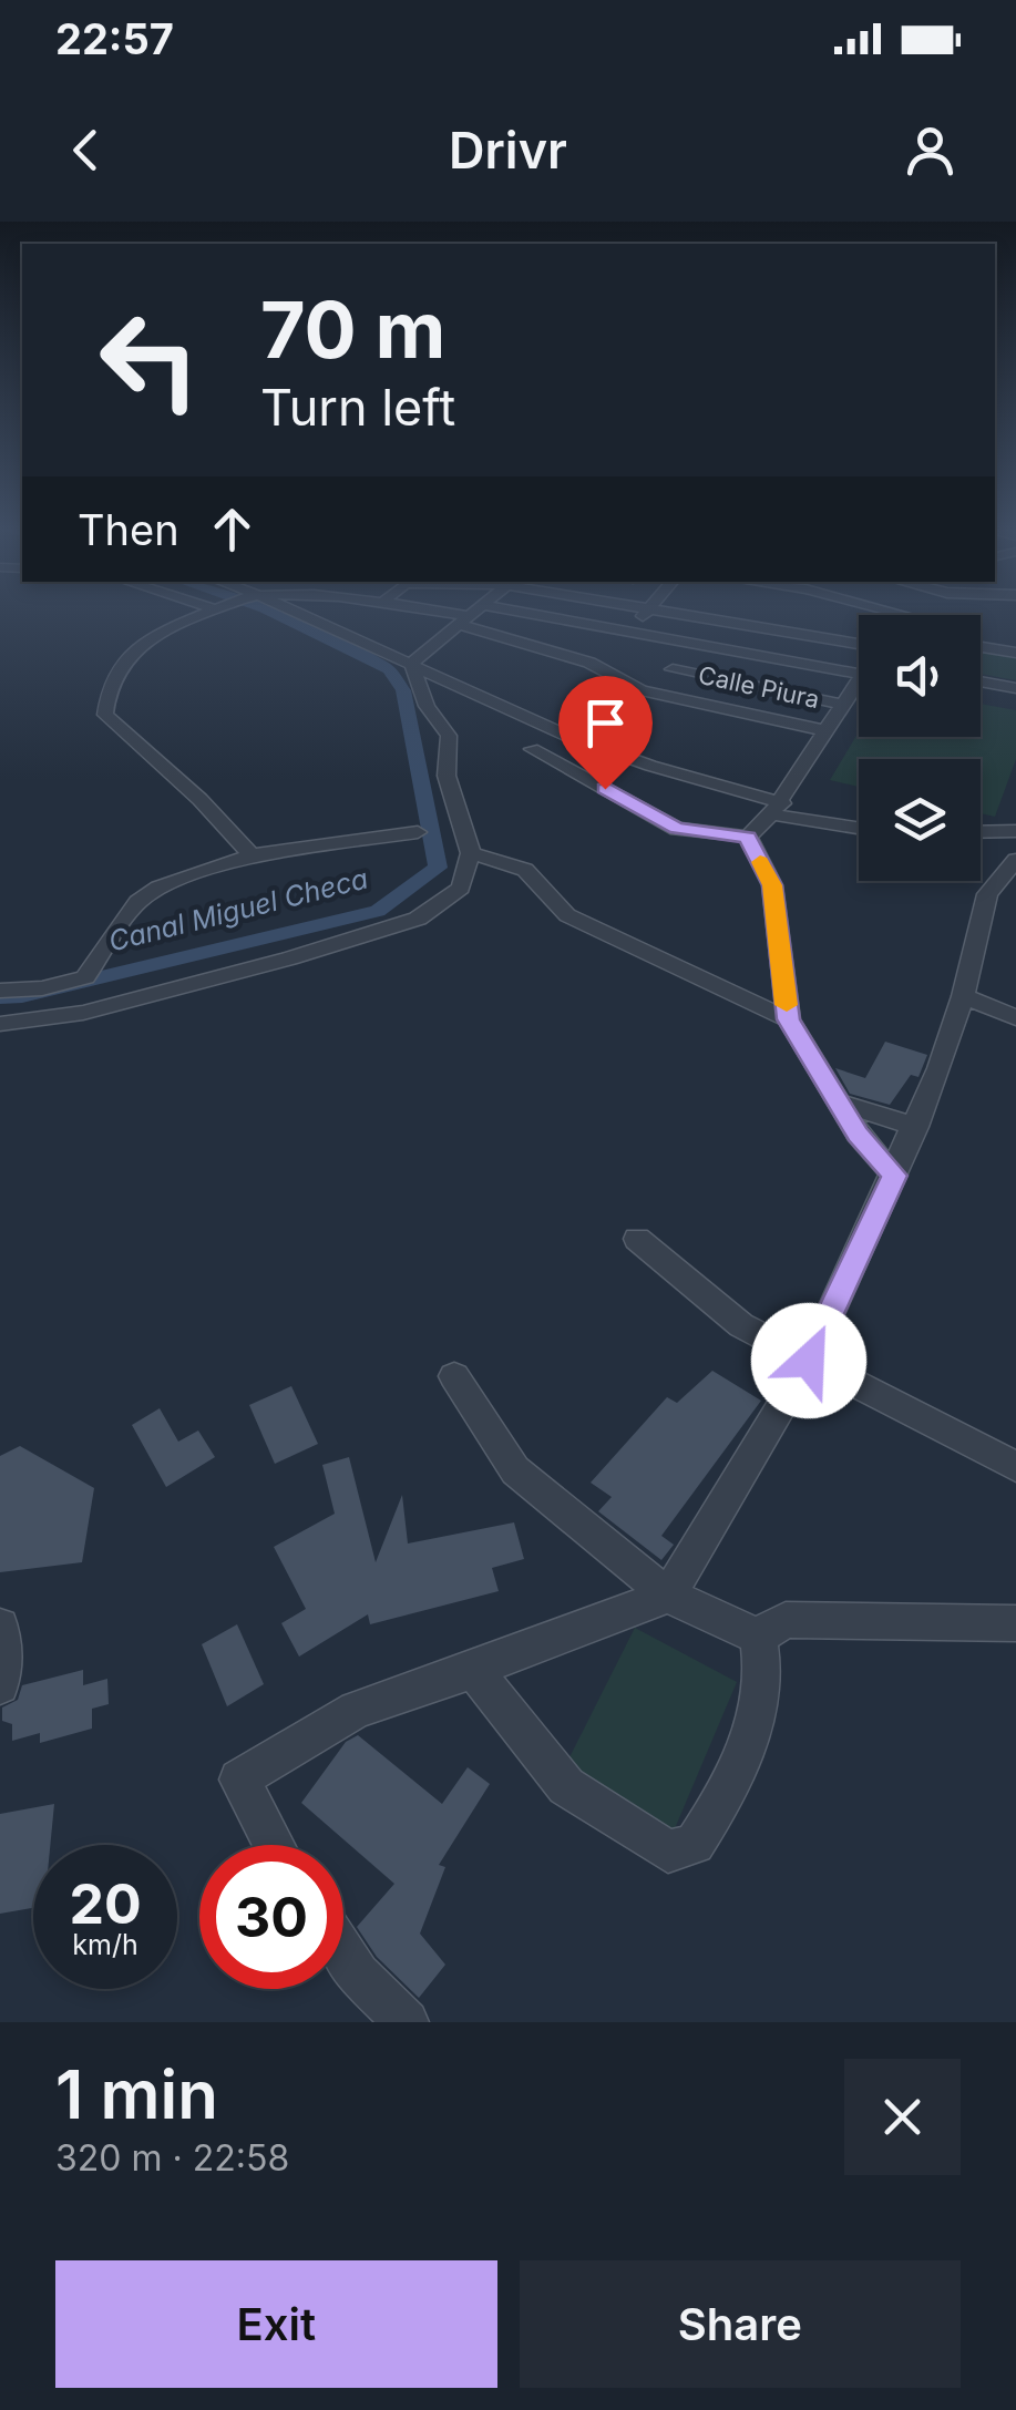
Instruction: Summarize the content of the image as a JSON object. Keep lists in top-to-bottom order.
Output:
{
  "streets": {
    "street": ["Calle Piura"]
  },
  "water": ["Canal Miguel Checa"],
  "page": {
    "status": "22:57",
    "header": "Drivr",
    "turn": ["70 m", "Turn left"],
    "then": "Then",
    "speed": "20 km/h",
    "limit": "30",
    "heading": ["1 min", "320 m · 22:58"],
    "buttons": ["Exit", "Share"]
  }
}
